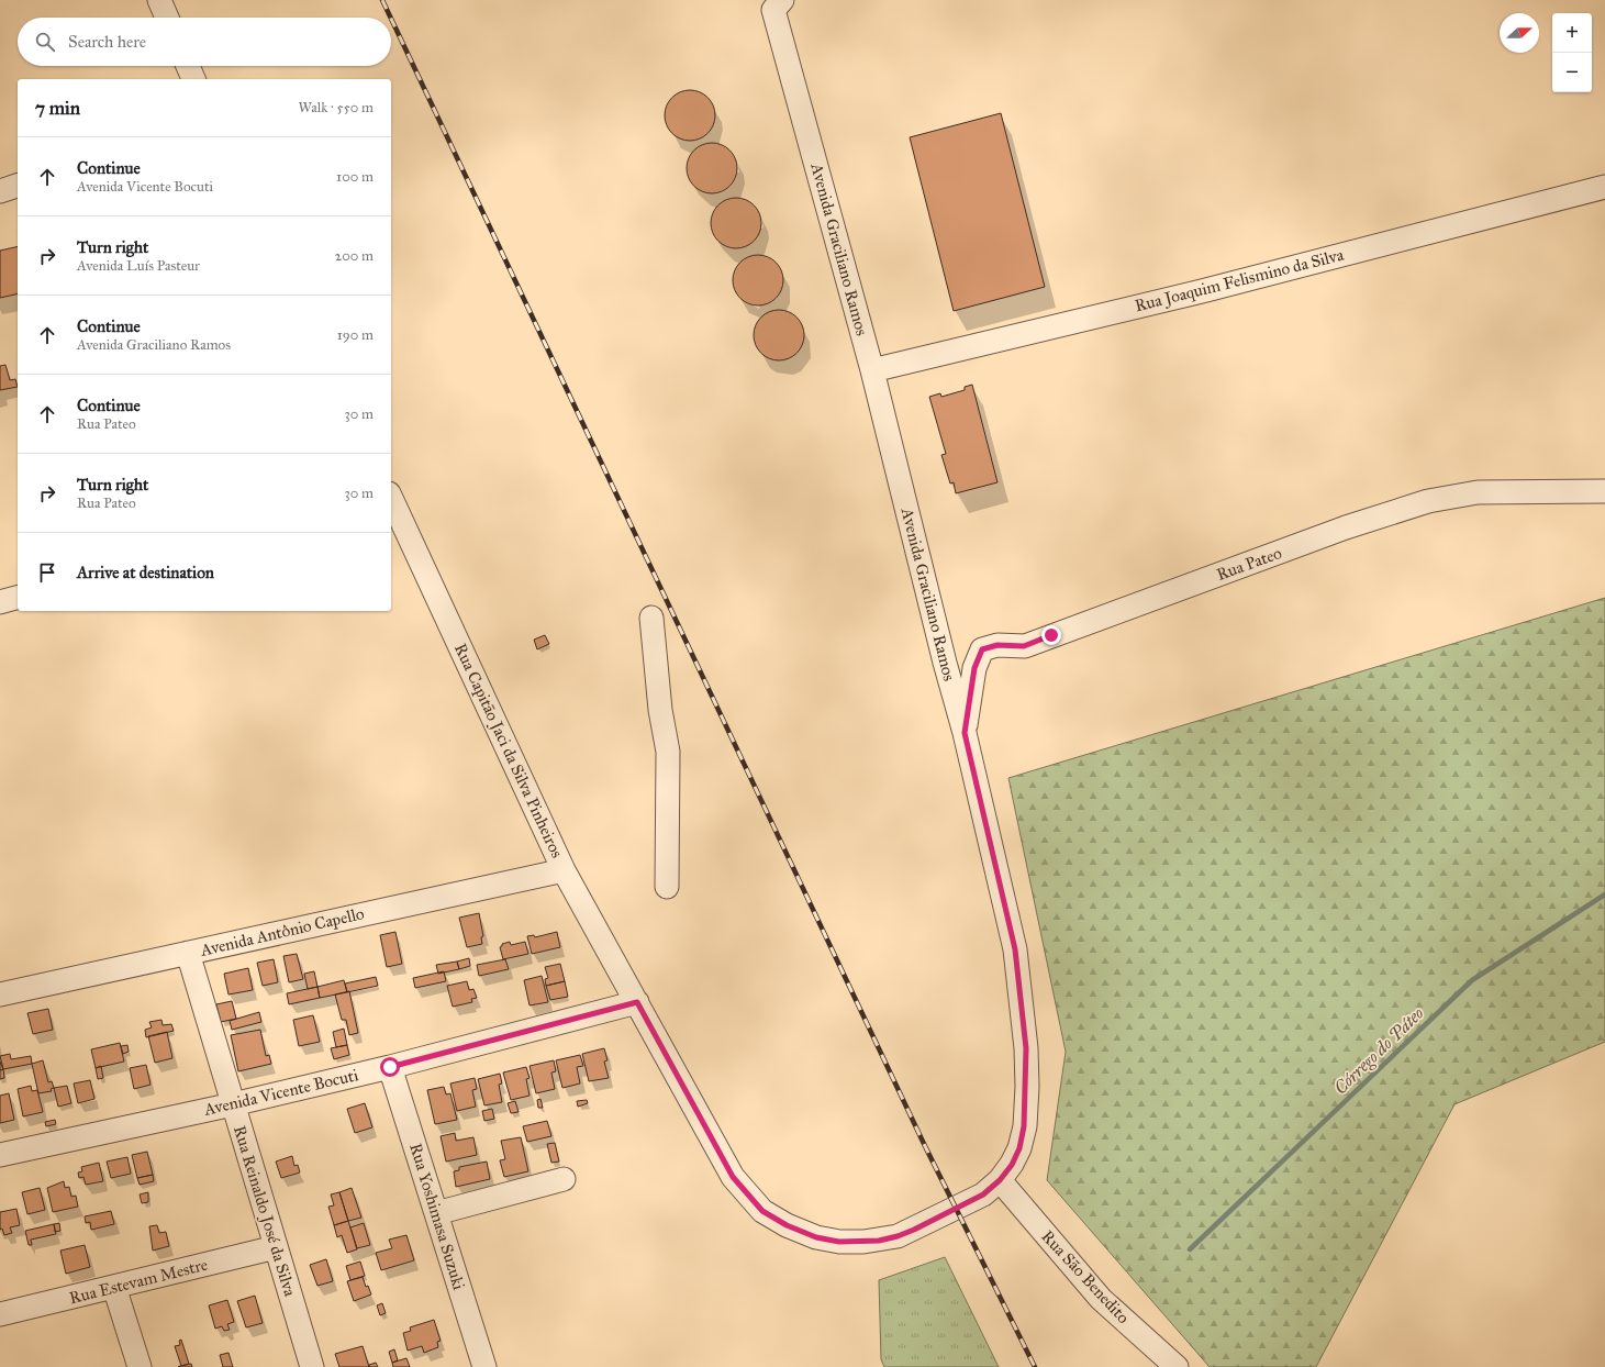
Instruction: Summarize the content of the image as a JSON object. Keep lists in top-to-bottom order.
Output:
{
  "streets": {
    "street": [
      "Avenida Graciliano Ramos",
      "Rua Joaquim Felismino da Silva",
      "Rua Pateo",
      "Rua Capitão Jaci da Silva Pinheiros",
      "Avenida Antônio Capello",
      "Avenida Vicente Bocuti",
      "Rua Reinaldo José da Silva",
      "Rua Yoshimasa Suzuki",
      "Rua São Benedito",
      "Rua Estevam Mestre"
    ]
  },
  "crossings": [
    ["Avenida Graciliano Ramos", "Rua Joaquim Felismino da Silva"],
    ["Avenida Graciliano Ramos", "Rua Pateo"],
    ["Avenida Graciliano Ramos", "Rua Capitão Jaci da Silva Pinheiros"],
    ["Avenida Graciliano Ramos", "Rua São Benedito"],
    ["Rua Capitão Jaci da Silva Pinheiros", "Avenida Antônio Capello"],
    ["Rua Capitão Jaci da Silva Pinheiros", "Avenida Vicente Bocuti"],
    ["Rua Capitão Jaci da Silva Pinheiros", "Rua São Benedito"],
    ["Avenida Antônio Capello", "Rua Reinaldo José da Silva"],
    ["Avenida Vicente Bocuti", "Rua Reinaldo José da Silva"],
    ["Avenida Vicente Bocuti", "Rua Yoshimasa Suzuki"],
    ["Rua Reinaldo José da Silva", "Rua Estevam Mestre"]
  ],
  "water": ["Córrego do Páteo"],
  "north": "right",
  "page": {
    "map_buttons": ["+", "−"],
    "search": "Search here",
    "heading": ["7 min", "Walk · 550 m"],
    "list": [
      ["Continue", "Avenida Vicente Bocuti", "100 m"],
      ["Turn right", "Avenida Luís Pasteur", "200 m"],
      ["Continue", "Avenida Graciliano Ramos", "190 m"],
      ["Continue", "Rua Pateo", "30 m"],
      ["Turn right", "Rua Pateo", "30 m"],
      "Arrive at destination"
    ]
  }
}
